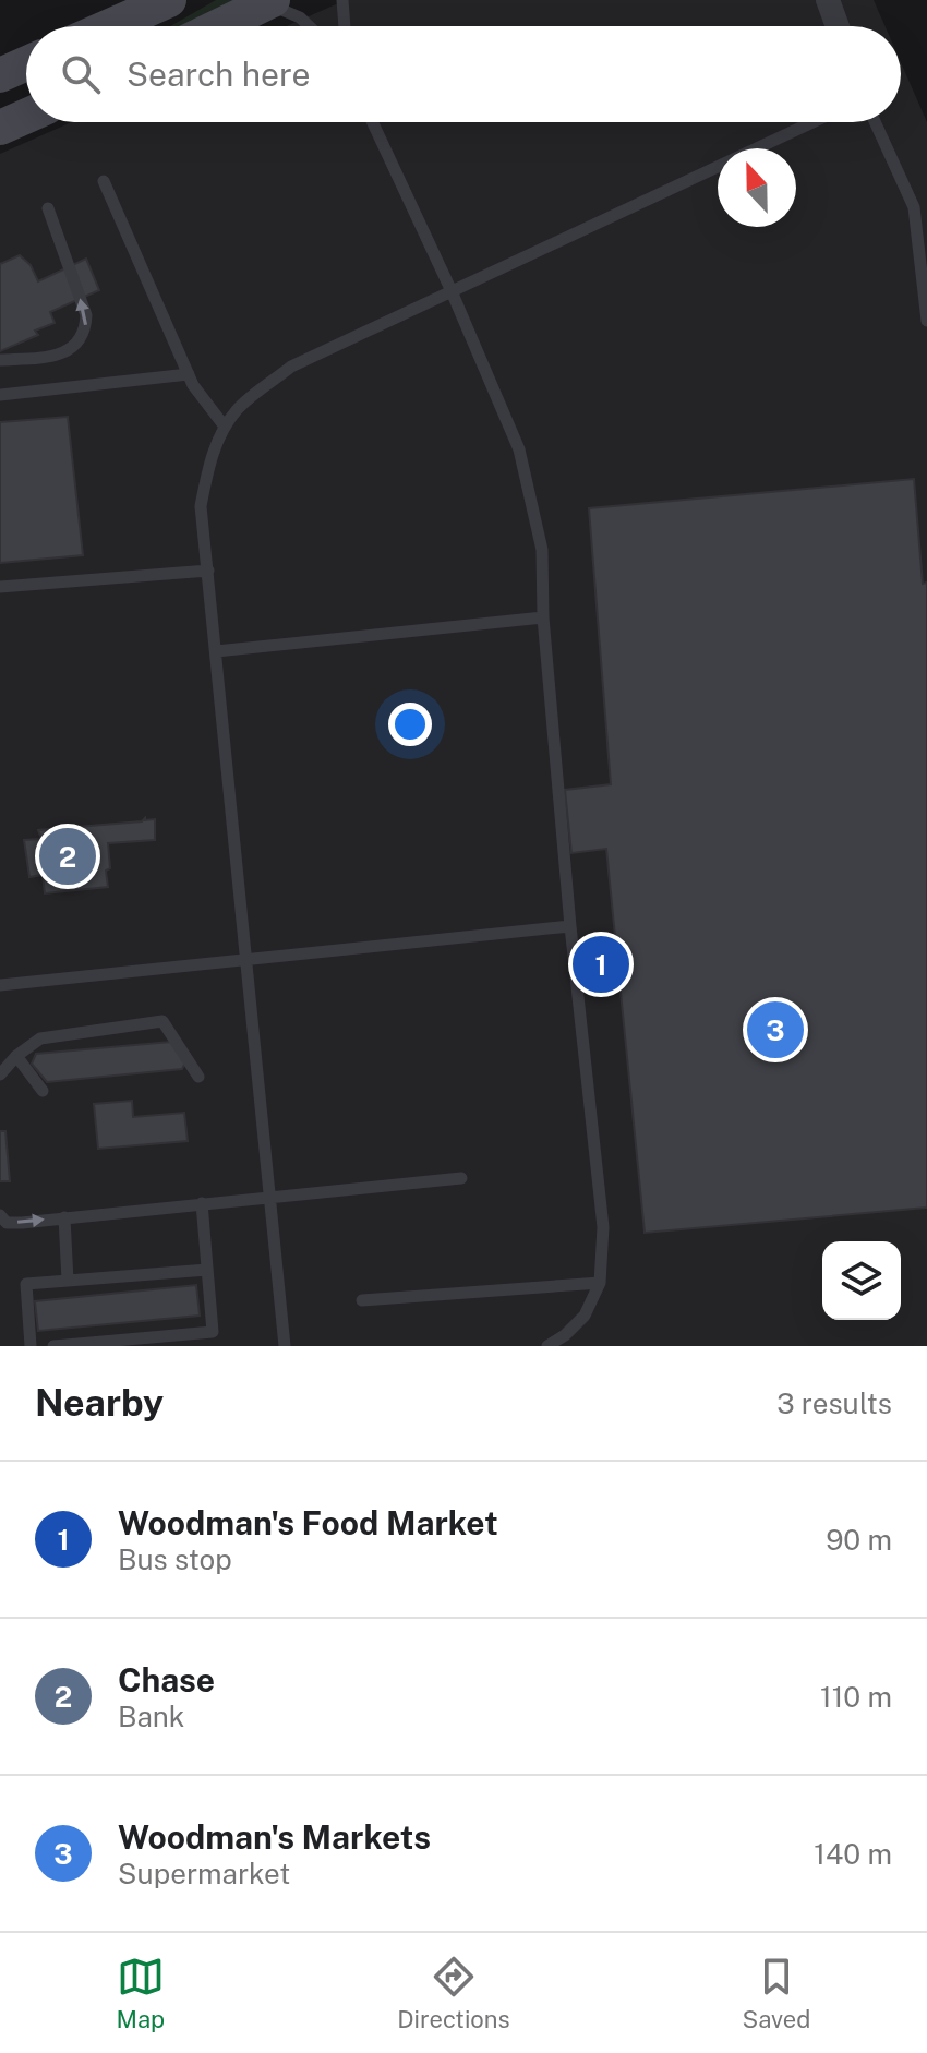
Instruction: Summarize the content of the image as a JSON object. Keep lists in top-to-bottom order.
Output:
{
  "north": "top",
  "page": {
    "search": "Search here",
    "pins": ["2", "1", "3"],
    "heading": ["Nearby", "3 results"],
    "list": [
      {
        "mark": "1",
        "name": "Woodman's Food Market",
        "note": "Bus stop",
        "value": "90 m"
      },
      {
        "mark": "2",
        "name": "Chase",
        "note": "Bank",
        "value": "110 m"
      },
      {
        "mark": "3",
        "name": "Woodman's Markets",
        "note": "Supermarket",
        "value": "140 m"
      }
    ],
    "nav": ["Map", "Directions", "Saved"]
  }
}
